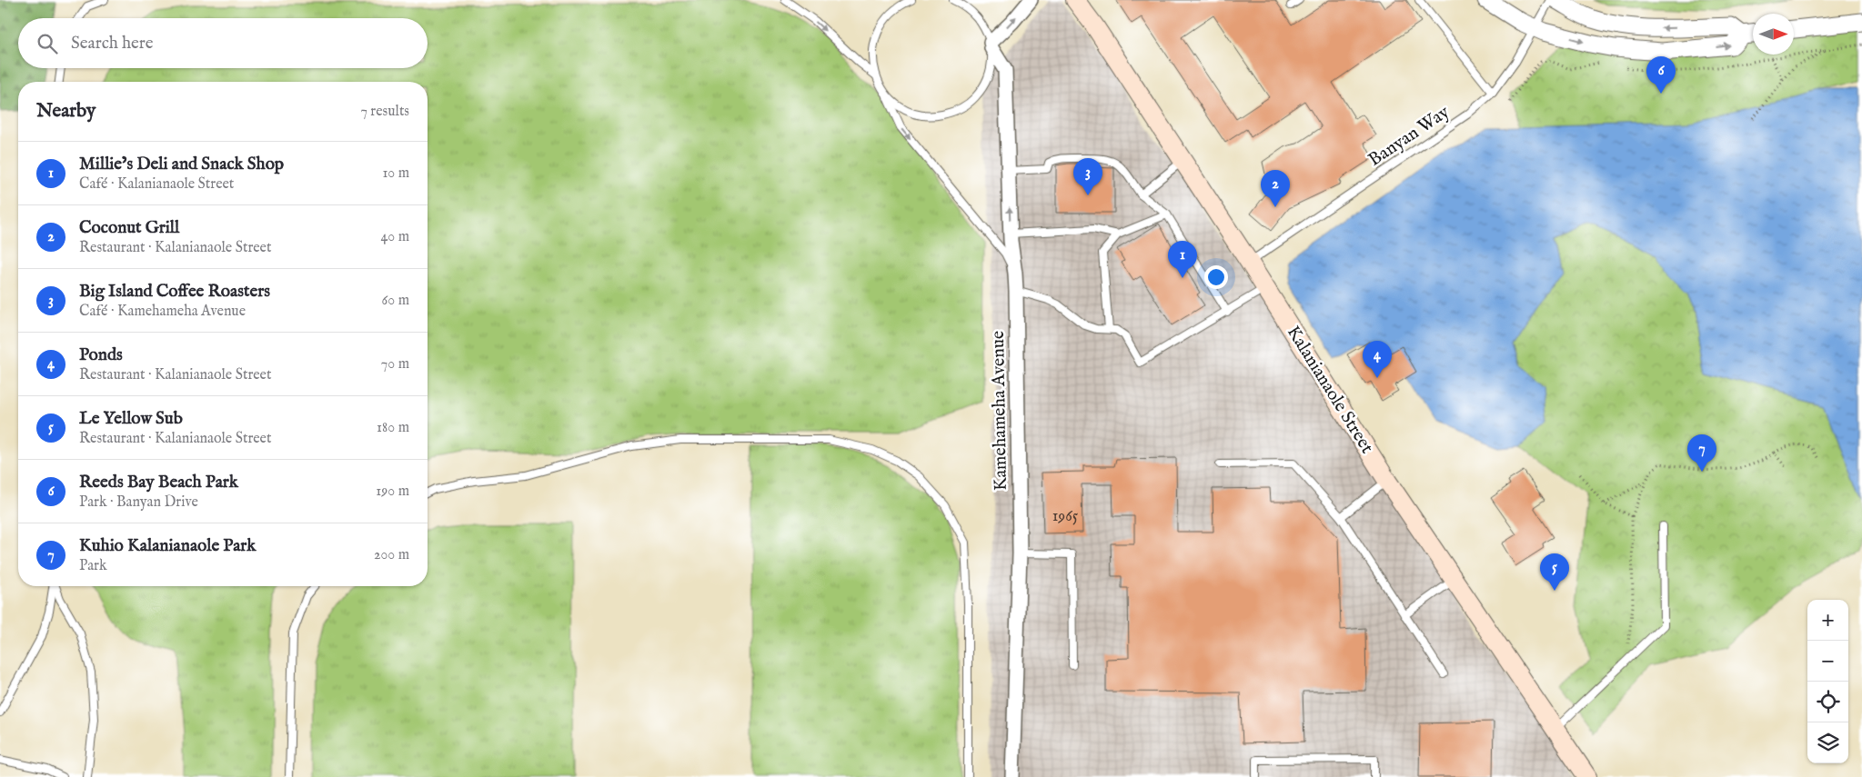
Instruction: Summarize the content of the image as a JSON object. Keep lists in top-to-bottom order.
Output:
{
  "streets": {
    "main road": ["Kalanianaole Street"],
    "street": ["Kamehameha Avenue"],
    "lane": ["Banyan Way"]
  },
  "crossings": [
    ["Banyan Way", "Kalanianaole Street"]
  ],
  "house_numbers": ["1965"],
  "north": "right",
  "page": {
    "search": "Search here",
    "pins": [
      "6",
      "3",
      "2",
      "1",
      "4",
      "7",
      "5"
    ],
    "heading": ["Nearby", "7 results"],
    "list": [
      {
        "mark": "1",
        "name": "Millie’s Deli and Snack Shop",
        "note": "Café · Kalanianaole Street",
        "value": "10 m"
      },
      {
        "mark": "2",
        "name": "Coconut Grill",
        "note": "Restaurant · Kalanianaole Street",
        "value": "40 m"
      },
      {
        "mark": "3",
        "name": "Big Island Coffee Roasters",
        "note": "Café · Kamehameha Avenue",
        "value": "60 m"
      },
      {
        "mark": "4",
        "name": "Ponds",
        "note": "Restaurant · Kalanianaole Street",
        "value": "70 m"
      },
      {
        "mark": "5",
        "name": "Le Yellow Sub",
        "note": "Restaurant · Kalanianaole Street",
        "value": "180 m"
      },
      {
        "mark": "6",
        "name": "Reeds Bay Beach Park",
        "note": "Park · Banyan Drive",
        "value": "190 m"
      },
      {
        "mark": "7",
        "name": "Kuhio Kalanianaole Park",
        "note": "Park",
        "value": "200 m"
      }
    ],
    "map_buttons": ["+", "−"]
  }
}
